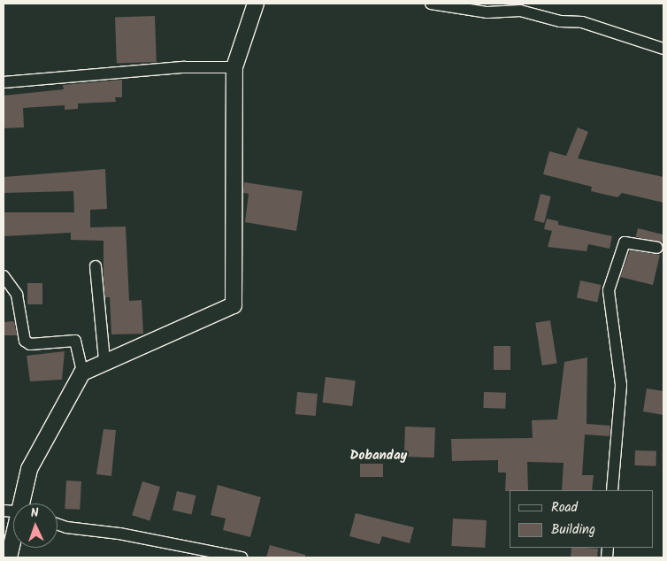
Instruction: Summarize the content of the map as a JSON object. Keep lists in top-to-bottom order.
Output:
{
  "districts": ["Dobanday"],
  "legend": ["Road", "Building"],
  "north": "top"
}
